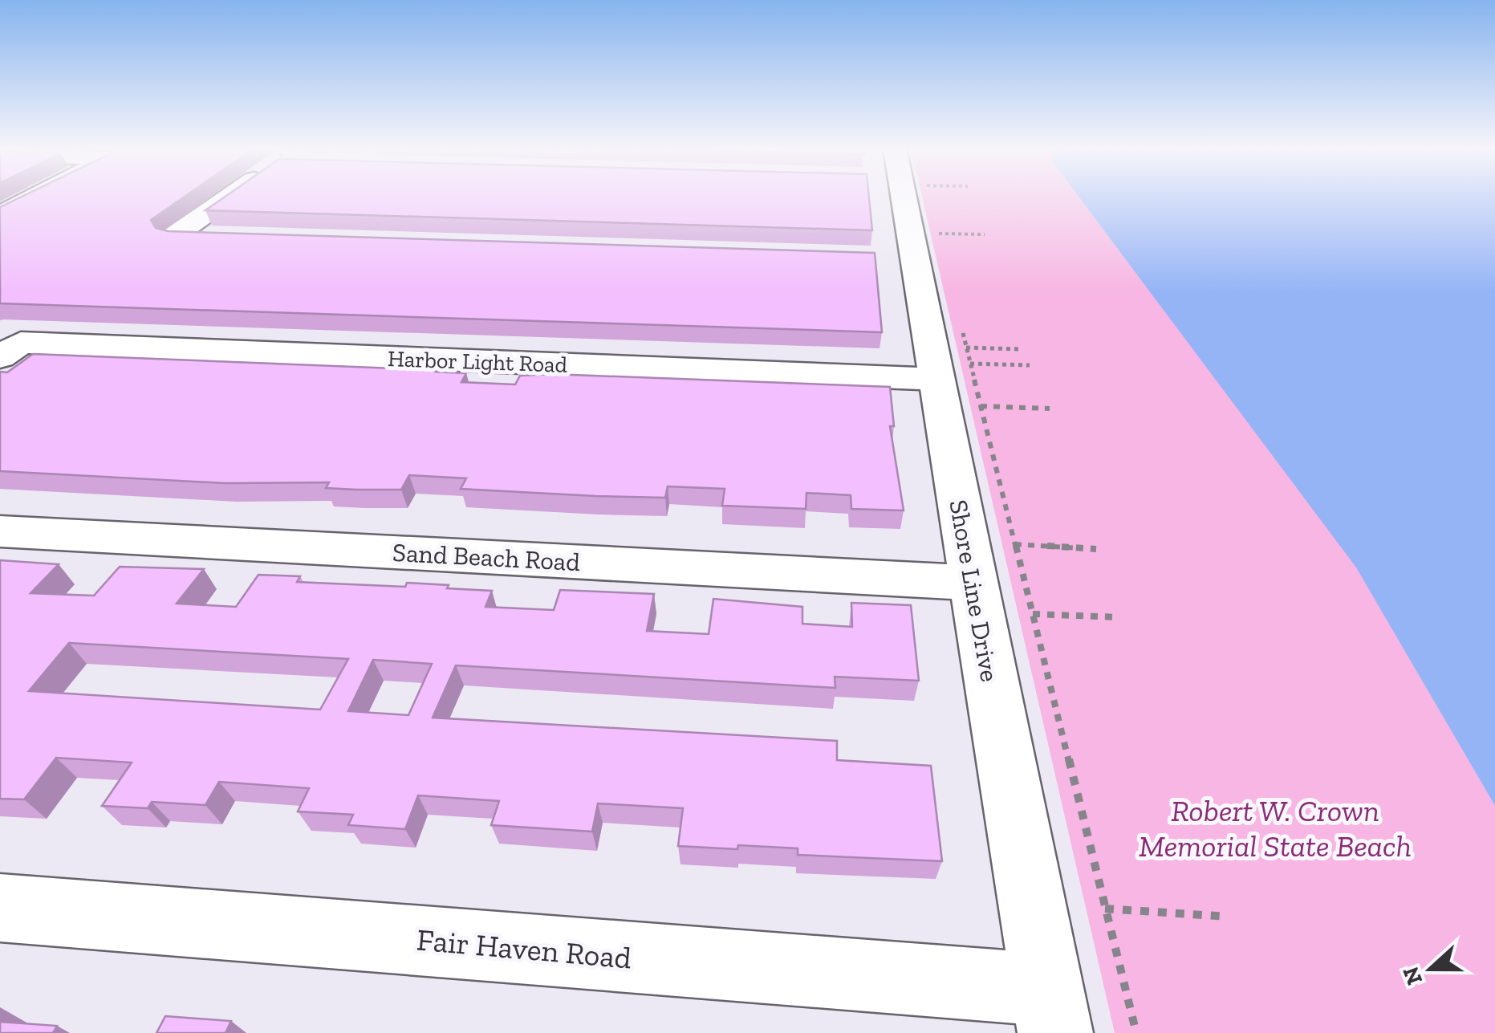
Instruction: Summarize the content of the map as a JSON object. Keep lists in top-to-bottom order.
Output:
{
  "streets": {
    "street": [
      "Harbor Light Road",
      "Sand Beach Road",
      "Shore Line Drive",
      "Fair Haven Road"
    ]
  },
  "crossings": [
    ["Harbor Light Road", "Shore Line Drive"],
    ["Sand Beach Road", "Shore Line Drive"],
    ["Shore Line Drive", "Fair Haven Road"]
  ],
  "parks": ["Robert W. Crown Memorial State Beach"],
  "north": "left"
}
